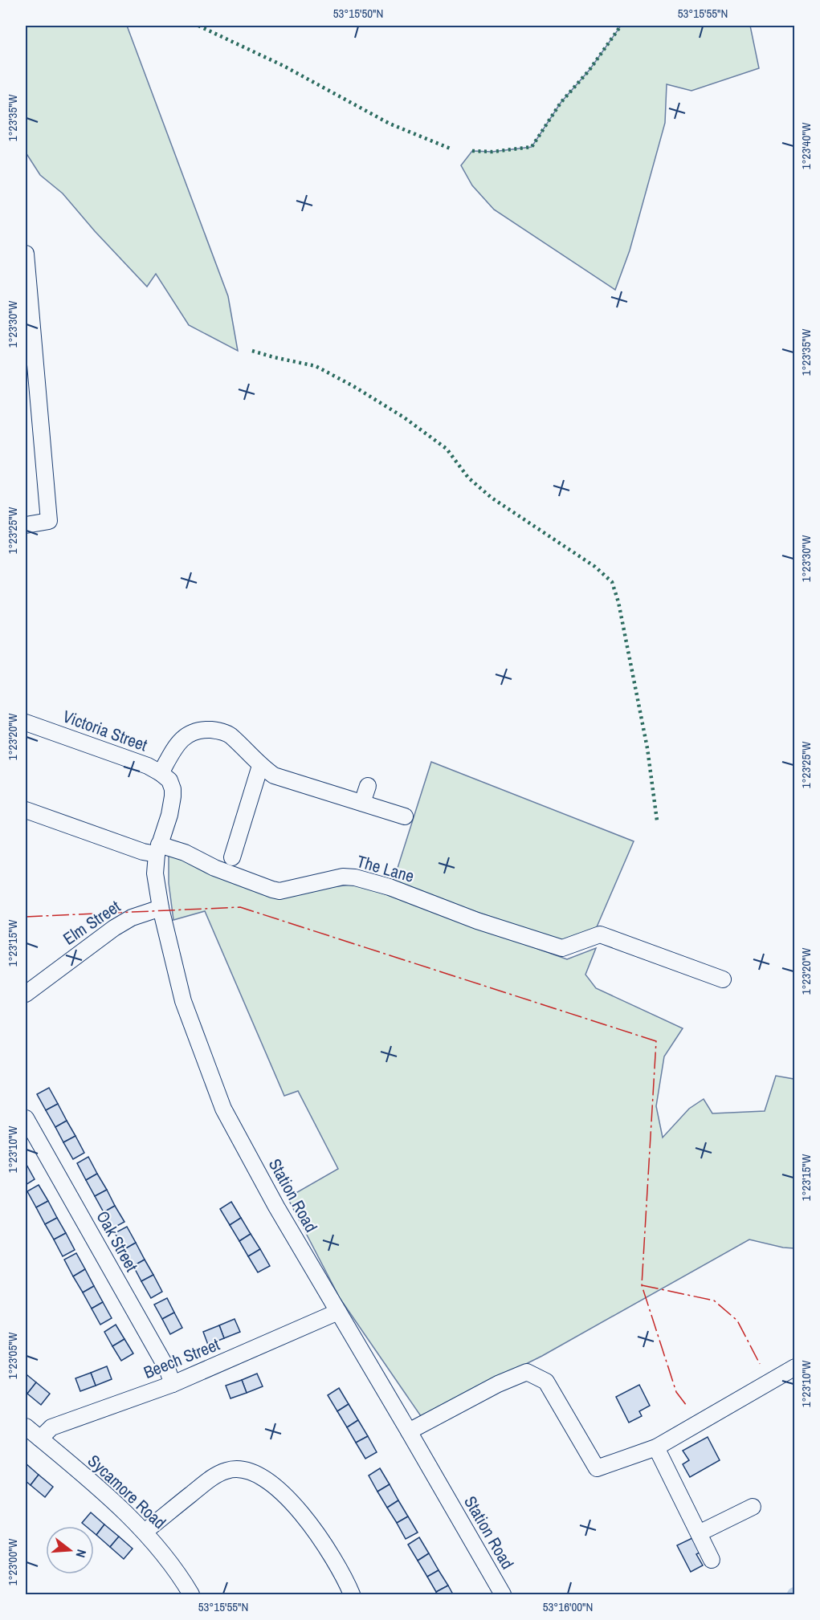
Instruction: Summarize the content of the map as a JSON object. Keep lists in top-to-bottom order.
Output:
{
  "streets": {
    "street": [
      "Victoria Street",
      "The Lane",
      "Elm Street",
      "Station Road",
      "Oak Street",
      "Beech Street",
      "Sycamore Road"
    ]
  },
  "crossings": [
    ["Victoria Street", "Station Road"],
    ["The Lane", "Station Road"],
    ["Elm Street", "Station Road"],
    ["Station Road", "Beech Street"],
    ["Oak Street", "Beech Street"],
    ["Beech Street", "Sycamore Road"]
  ],
  "north": "right",
  "coordinates": [
    "53°15'50\"N",
    "53°15'55\"N",
    "1°23'35\"W",
    "1°23'40\"W",
    "1°23'30\"W",
    "1°23'25\"W",
    "1°23'20\"W",
    "1°23'15\"W",
    "1°23'10\"W",
    "1°23'05\"W",
    "1°23'00\"W",
    "53°16'00\"N"
  ]
}
